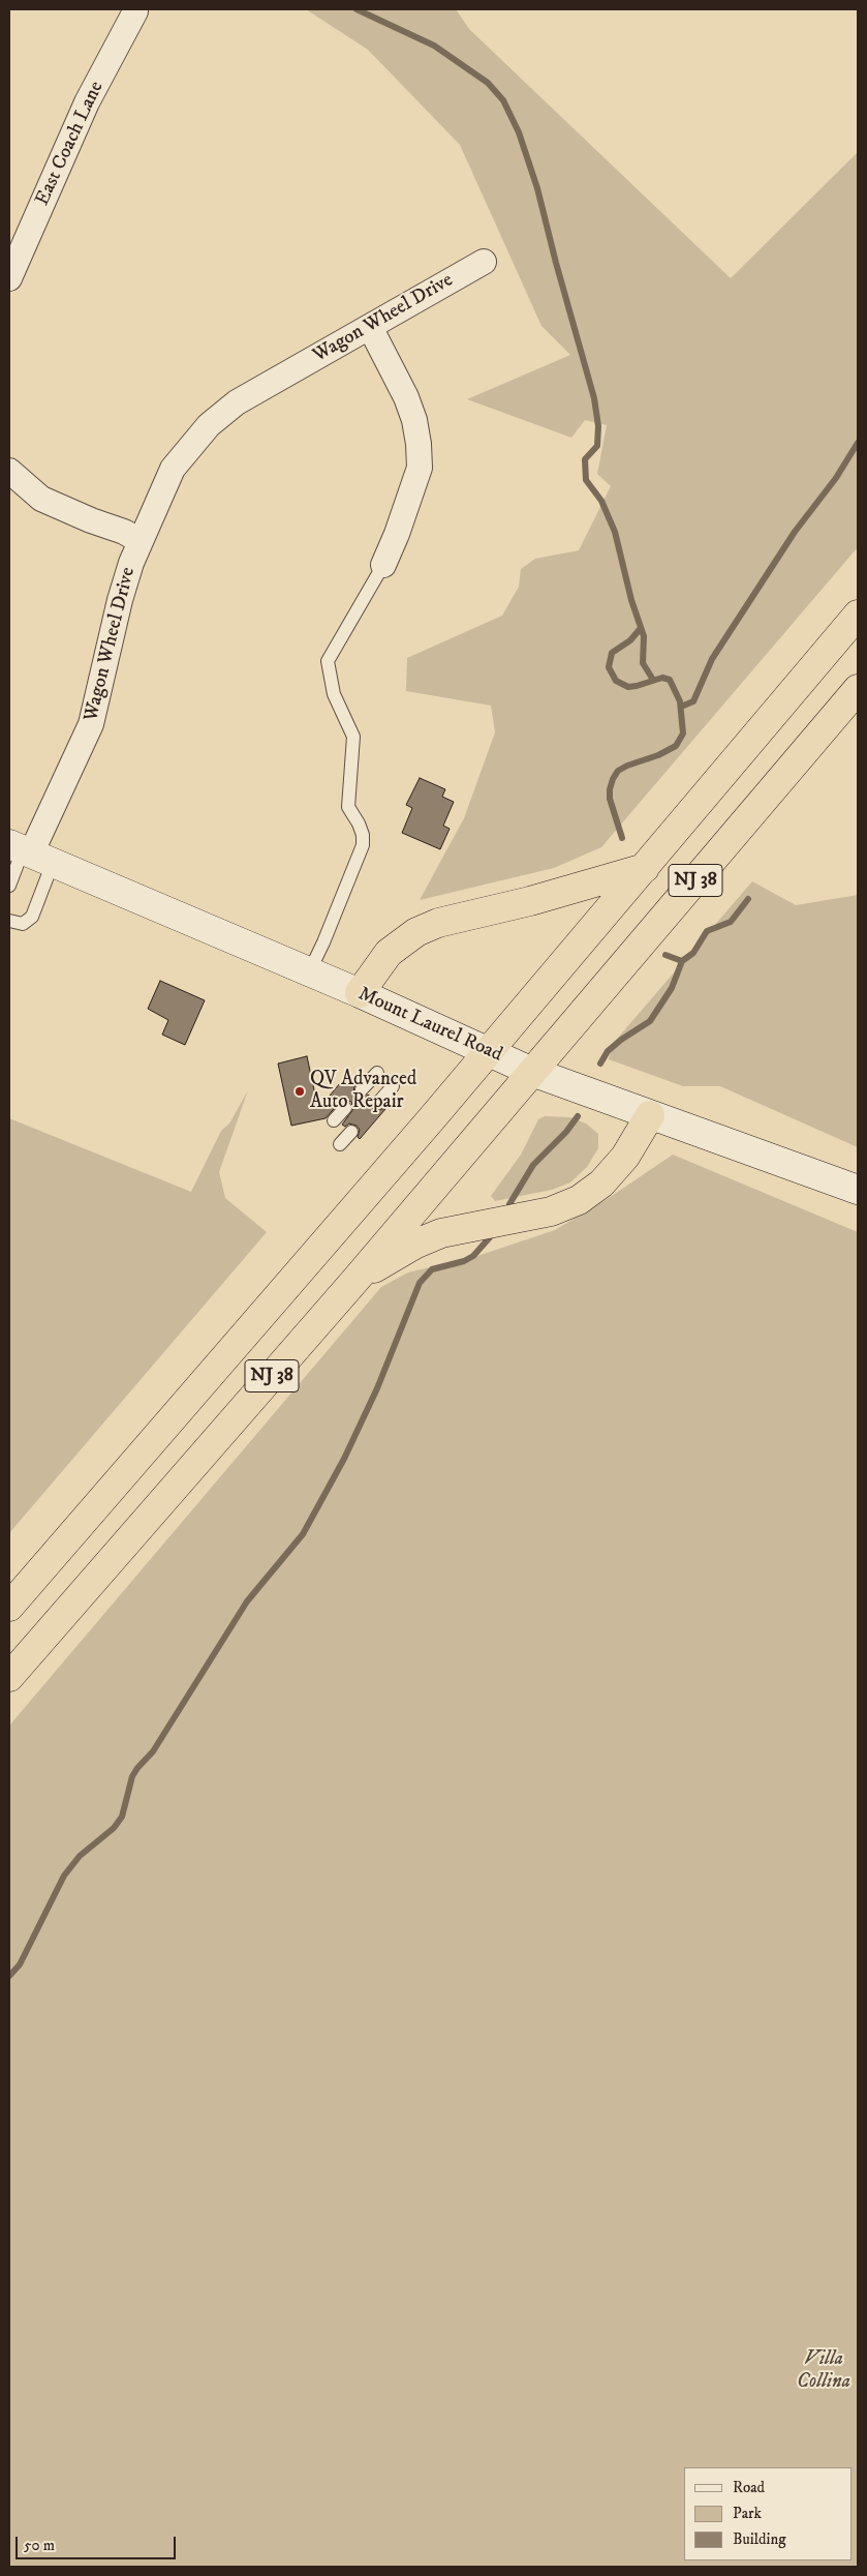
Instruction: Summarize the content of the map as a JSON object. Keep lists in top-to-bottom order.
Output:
{
  "streets": {
    "highway": ["NJ 38"],
    "main road": ["Mount Laurel Road"],
    "street": ["East Coach Lane", "Wagon Wheel Drive"]
  },
  "crossings": [
    ["Wagon Wheel Drive", "Mount Laurel Road"],
    ["NJ 38", "Mount Laurel Road"]
  ],
  "parks": ["Villa Collina"],
  "places": ["QV Advanced Auto Repair"],
  "legend": ["Road", "Park", "Building"],
  "scale_bar": "50 m"
}
